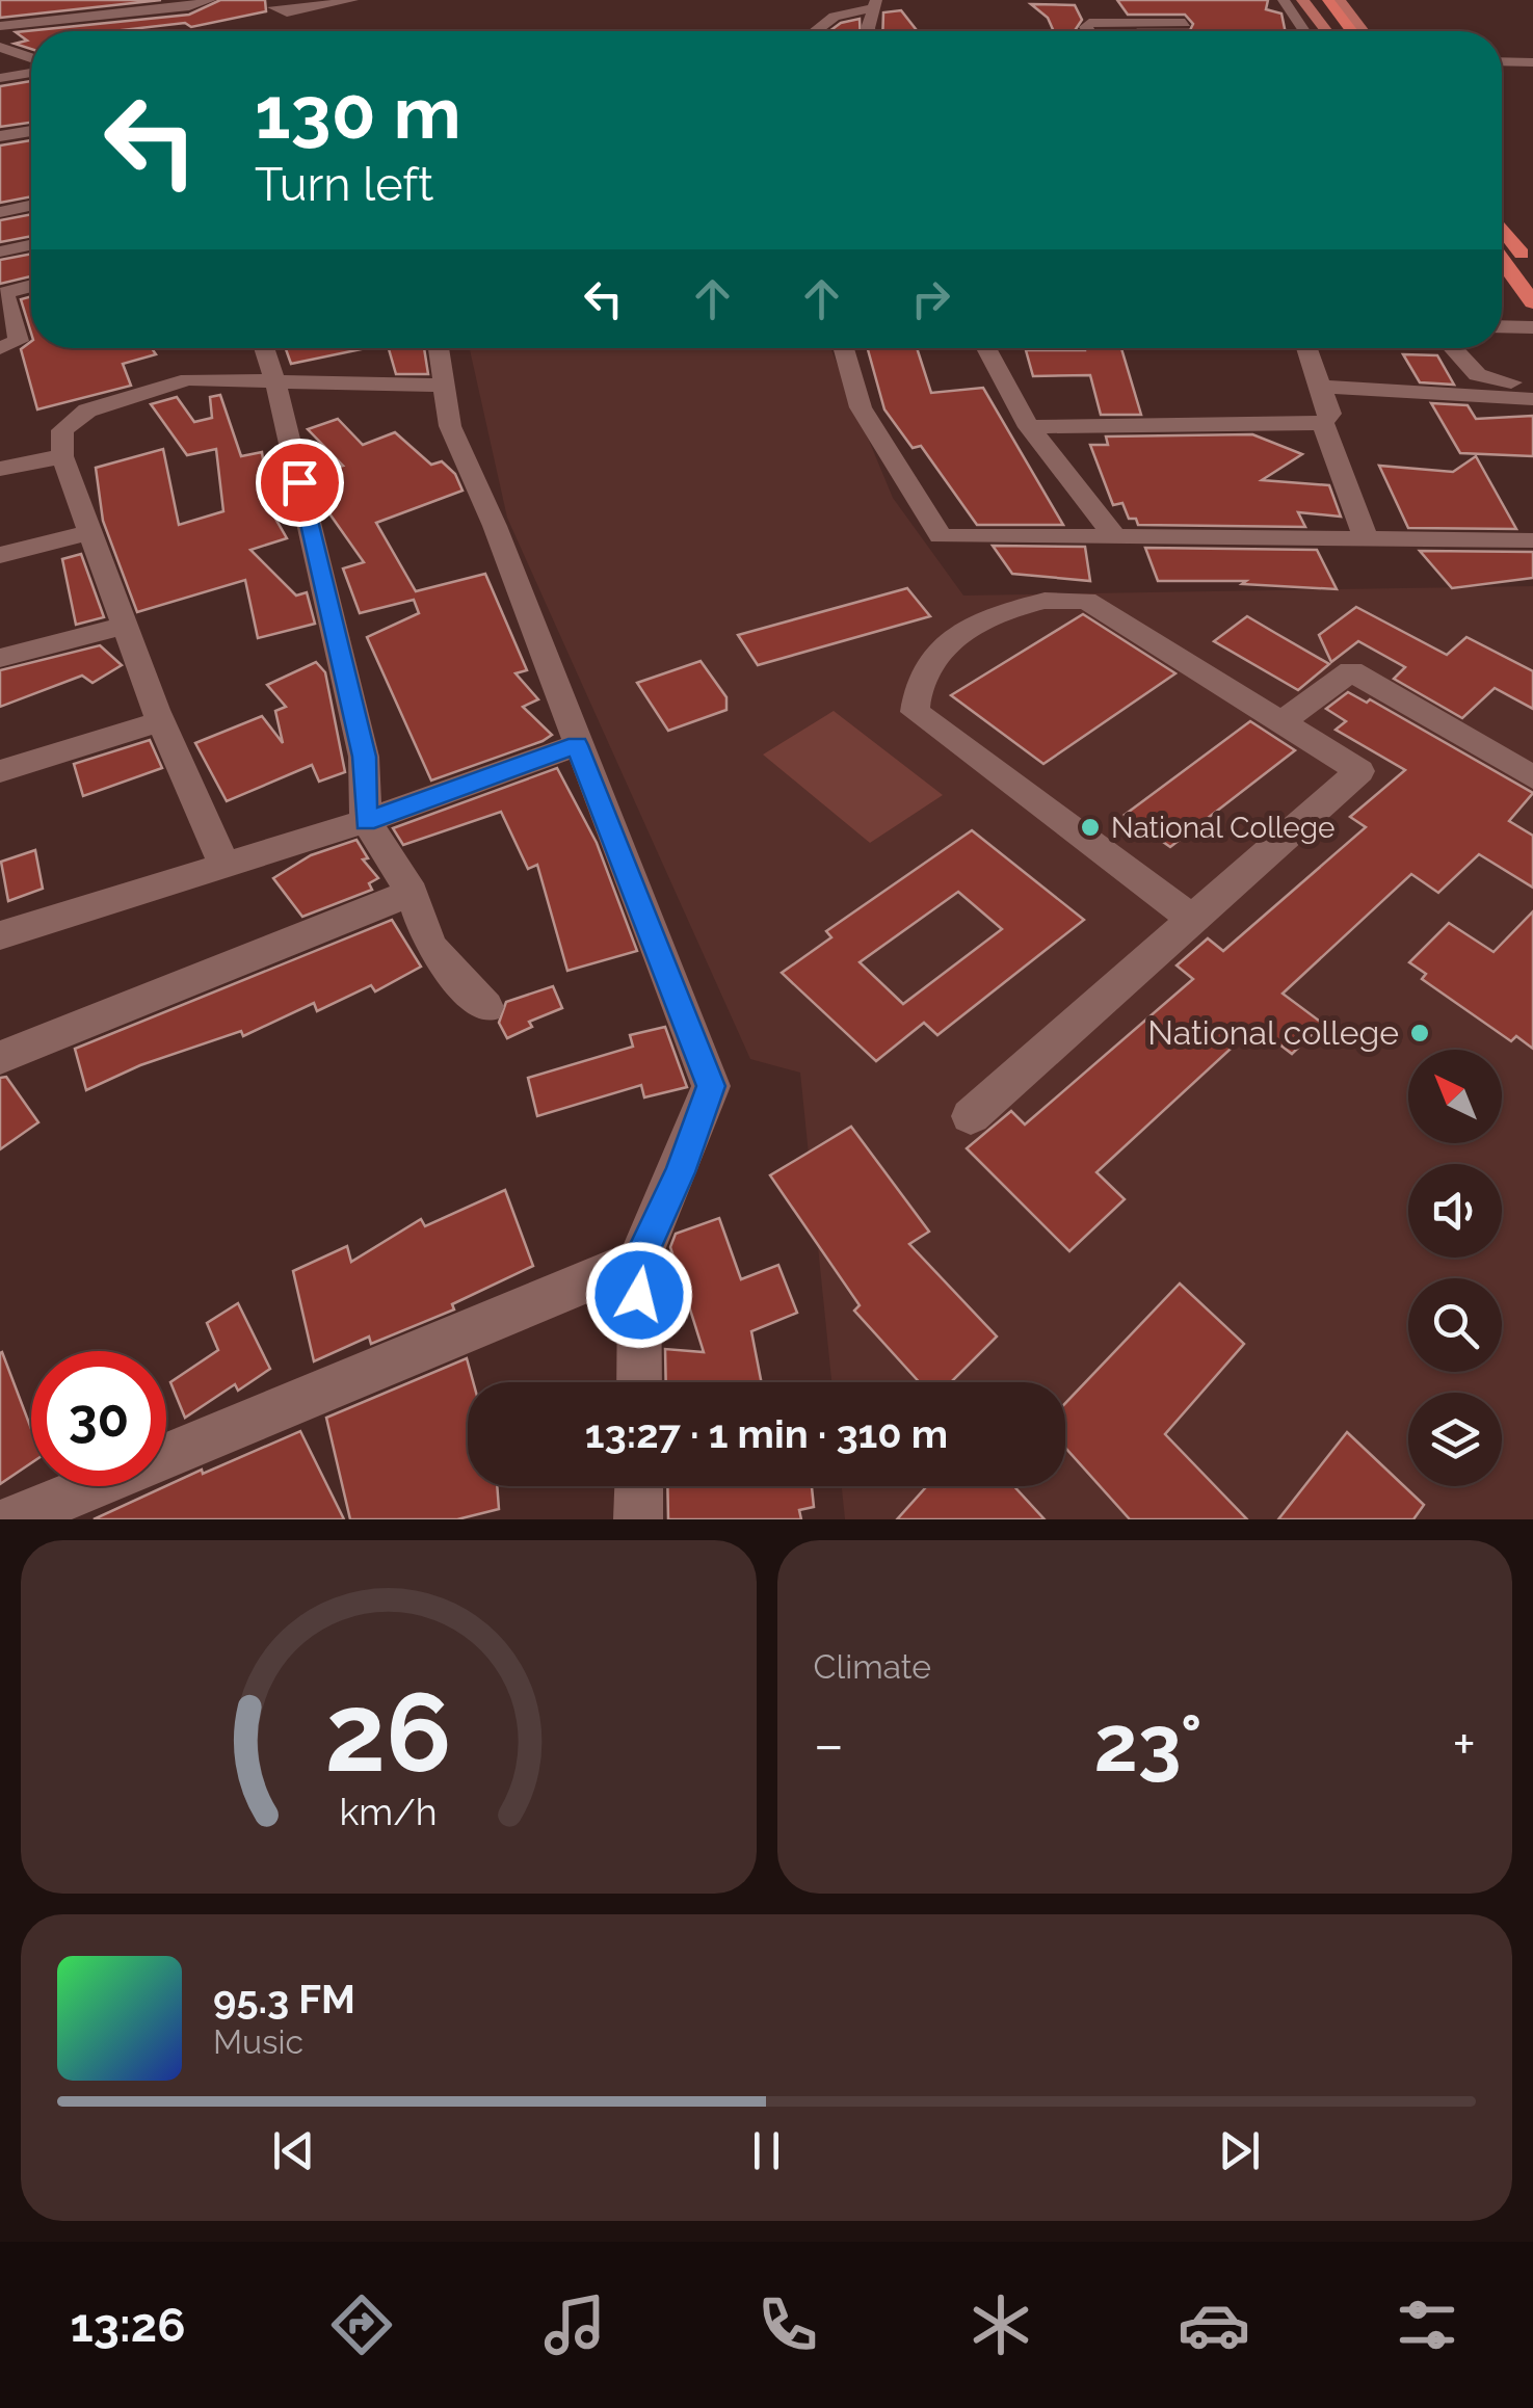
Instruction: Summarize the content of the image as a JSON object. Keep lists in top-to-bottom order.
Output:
{
  "places": ["National College", "National college"],
  "north": "top left",
  "page": {
    "turn": ["130 m", "Turn left"],
    "limit": "30",
    "trip": "13:27 · 1 min · 310 m",
    "tile": "Climate",
    "heat": ["−", "23°", "+"],
    "song": ["95.3 FM", "Music"],
    "tabs": "13:26",
    "gauge": ["26", "km/h"]
  }
}
